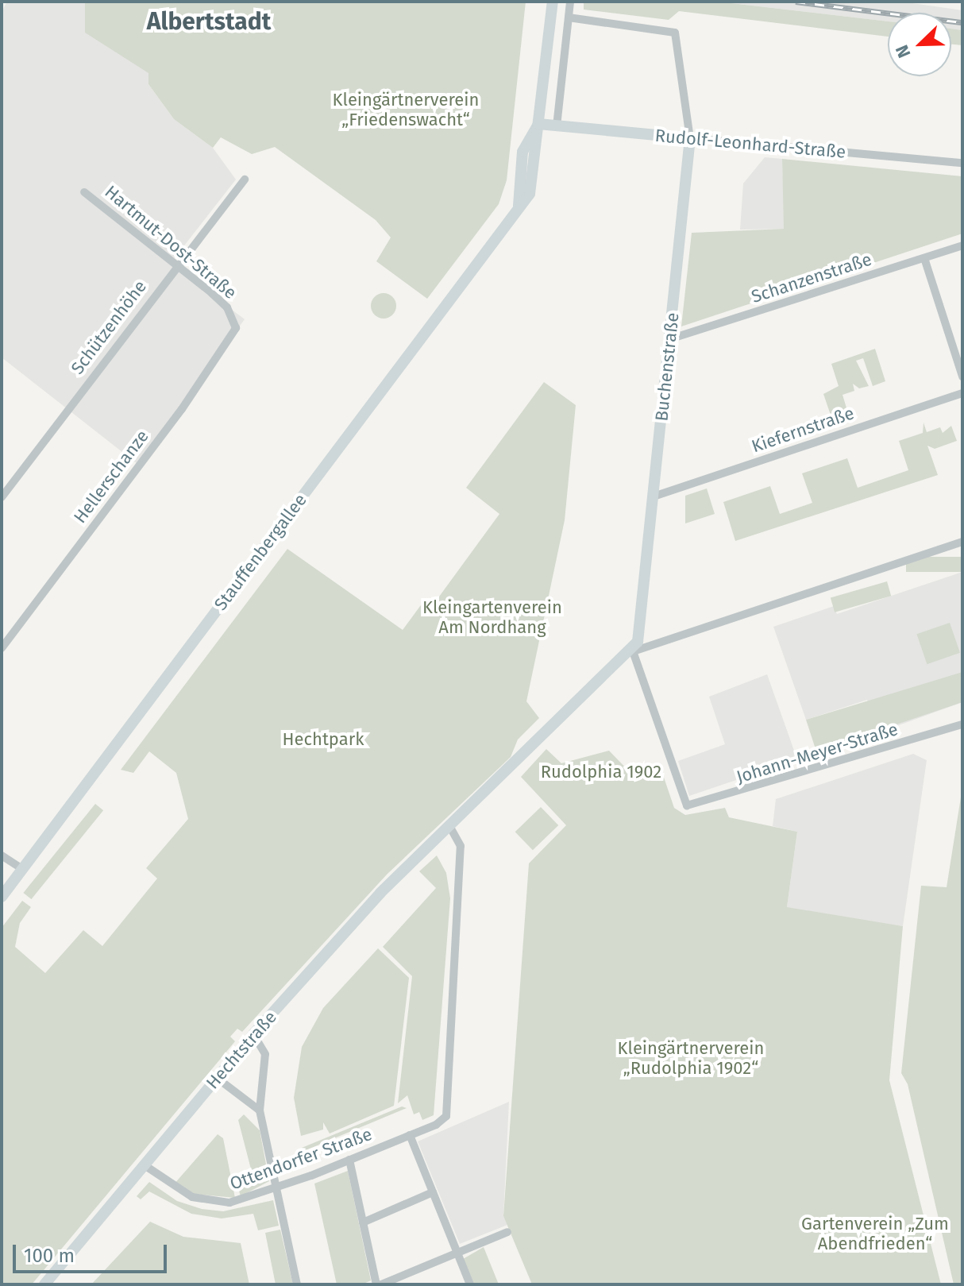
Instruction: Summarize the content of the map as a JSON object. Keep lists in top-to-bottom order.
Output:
{
  "streets": {
    "street": [
      "Rudolf-Leonhard-Straße",
      "Hartmut-Dost-Straße",
      "Schanzenstraße",
      "Schützenhöhe",
      "Buchenstraße",
      "Kiefernstraße",
      "Hellerschanze",
      "Stauffenbergallee",
      "Johann-Meyer-Straße",
      "Hechtstraße",
      "Ottendorfer Straße"
    ]
  },
  "crossings": [
    ["Rudolf-Leonhard-Straße", "Buchenstraße"],
    ["Rudolf-Leonhard-Straße", "Stauffenbergallee"],
    ["Hartmut-Dost-Straße", "Schützenhöhe"],
    ["Hartmut-Dost-Straße", "Hellerschanze"],
    ["Schanzenstraße", "Buchenstraße"],
    ["Buchenstraße", "Kiefernstraße"],
    ["Buchenstraße", "Johann-Meyer-Straße"],
    ["Buchenstraße", "Hechtstraße"],
    ["Johann-Meyer-Straße", "Hechtstraße"],
    ["Hechtstraße", "Ottendorfer Straße"]
  ],
  "districts": ["Albertstadt"],
  "parks": [
    "Kleingärtnerverein „Friedenswacht“",
    "Kleingartenverein Am Nordhang",
    "Hechtpark",
    "Rudolphia 1902",
    "Kleingärtnerverein „Rudolphia 1902“",
    "Gartenverein „Zum Abendfrieden“"
  ],
  "scale_bar": "100 m",
  "north": "bottom left"
}
